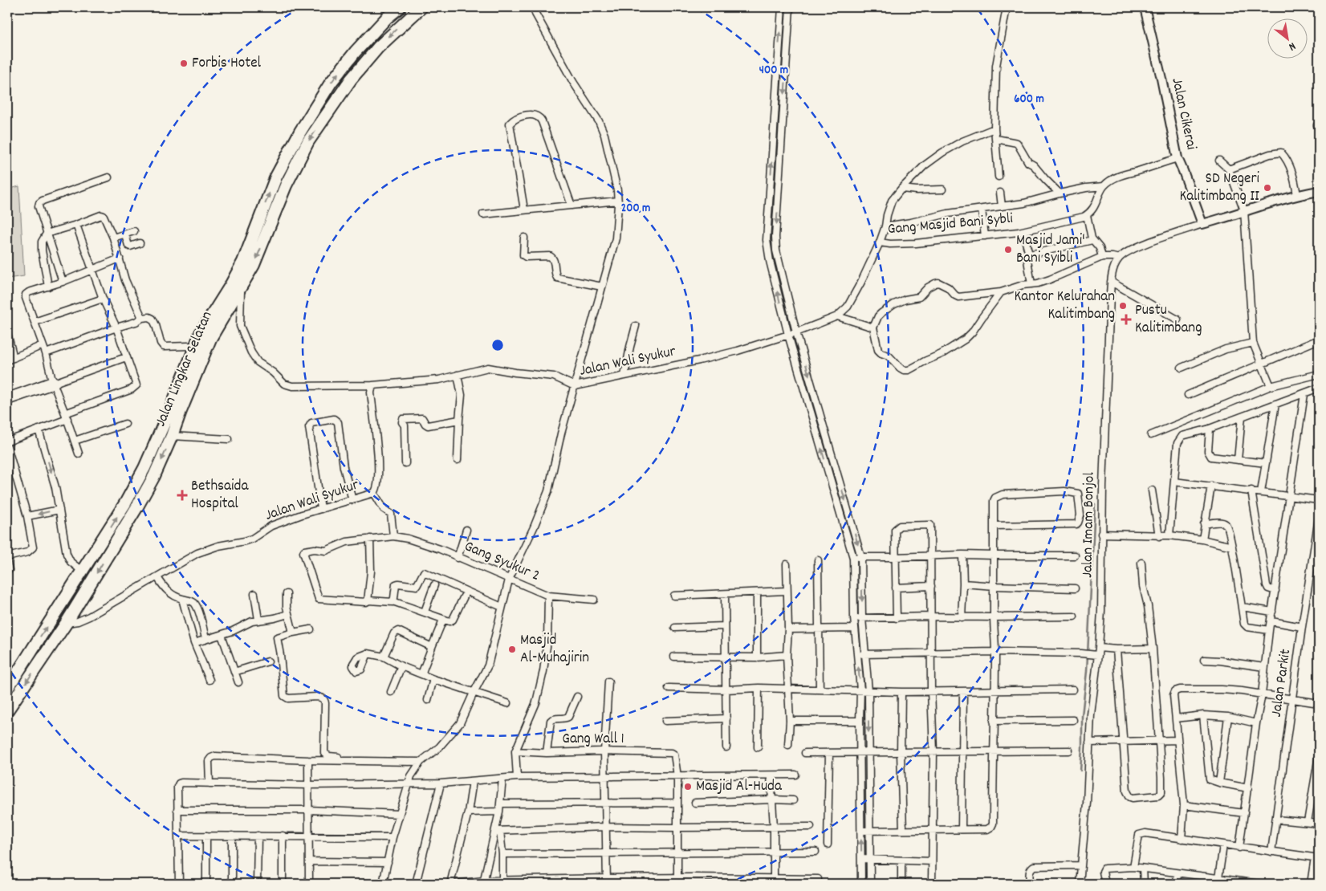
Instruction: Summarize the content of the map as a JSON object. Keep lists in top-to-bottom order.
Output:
{
  "streets": {
    "highway": ["Jalan Lingkar Selatan"],
    "street": [
      "Jalan Cikerai",
      "Gang Masjid Bani Sybli",
      "Jalan Wali Syukur",
      "Jalan Imam Bonjol",
      "Gang Syukur 2",
      "Jalan Parkit",
      "Gang Wall 1"
    ]
  },
  "crossings": [
    ["Gang Masjid Bani Sybli", "Jalan Wali Syukur"],
    ["Jalan Wali Syukur", "Jalan Lingkar Selatan"],
    ["Gang Syukur 2", "Gang Wall 1"]
  ],
  "places": {
    "other": [
      "Forbis Hotel",
      "SD Negeri Kalitimbang II",
      "Masjid Jami' Bani Syibli",
      "Kantor Kelurahan Kalitimbang",
      "Masjid Al-Muhajirin",
      "Masjid Al-Huda"
    ],
    "health": ["Pustu Kalitimbang", "Bethsaida Hospital"]
  },
  "north": "bottom right",
  "rings": ["400 m", "600 m", "200 m"]
}
